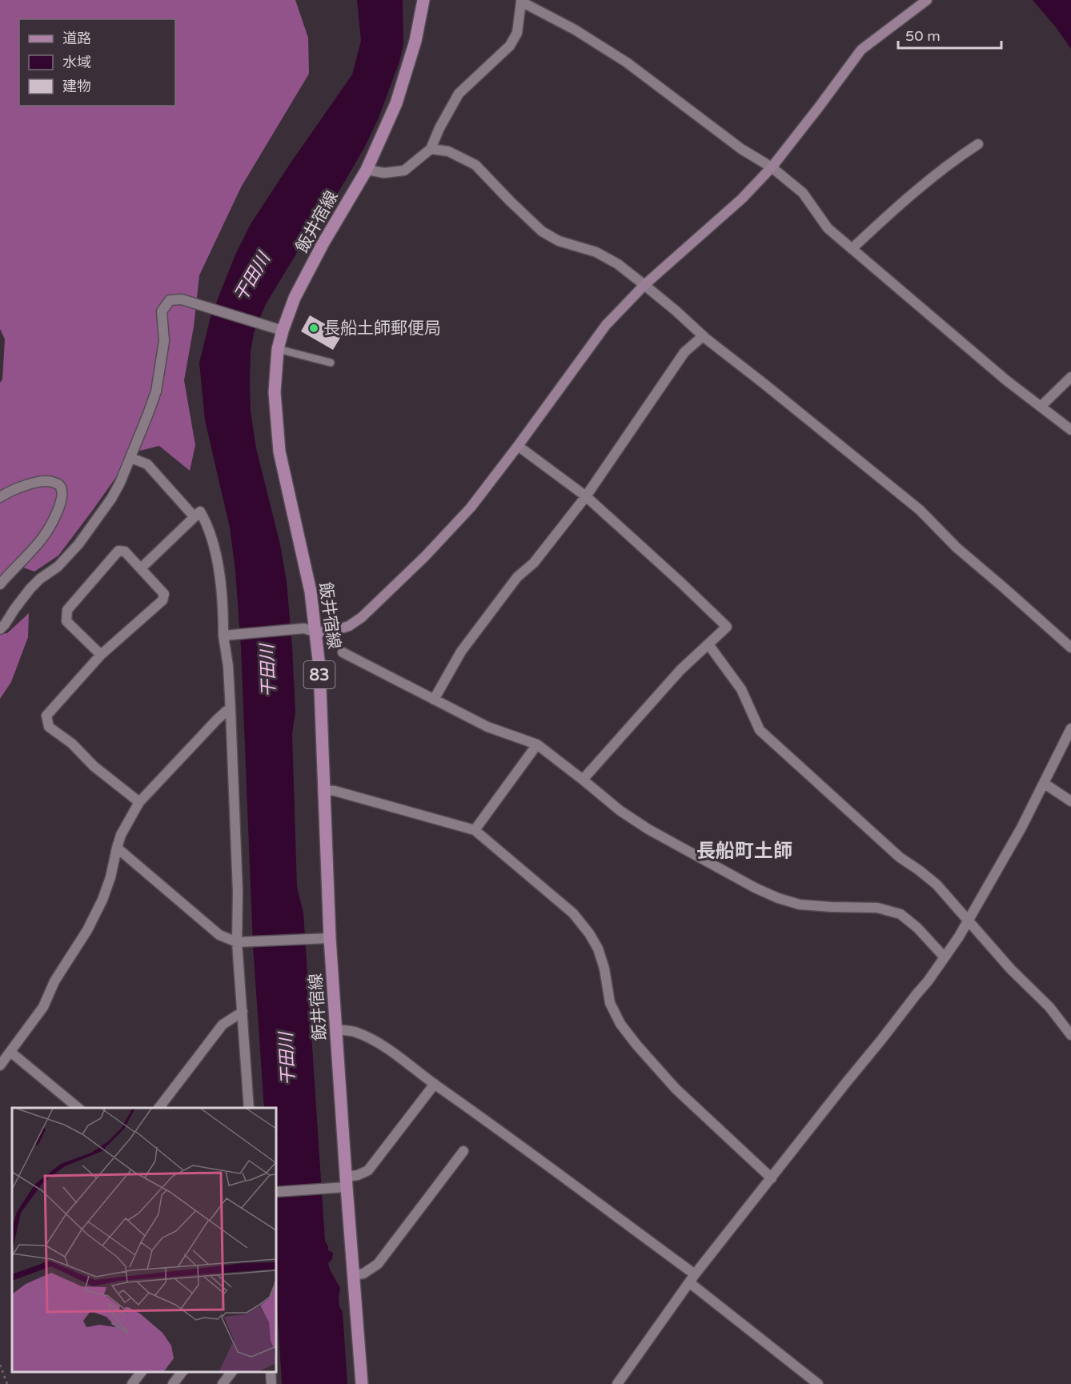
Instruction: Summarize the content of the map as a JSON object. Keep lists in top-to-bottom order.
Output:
{
  "streets": {
    "main road": ["飯井宿線", "83"]
  },
  "districts": ["長船町土師"],
  "water": ["干田川"],
  "places": ["長船土師郵便局"],
  "legend": ["道路", "水域", "建物"],
  "scale_bar": "50 m"
}
